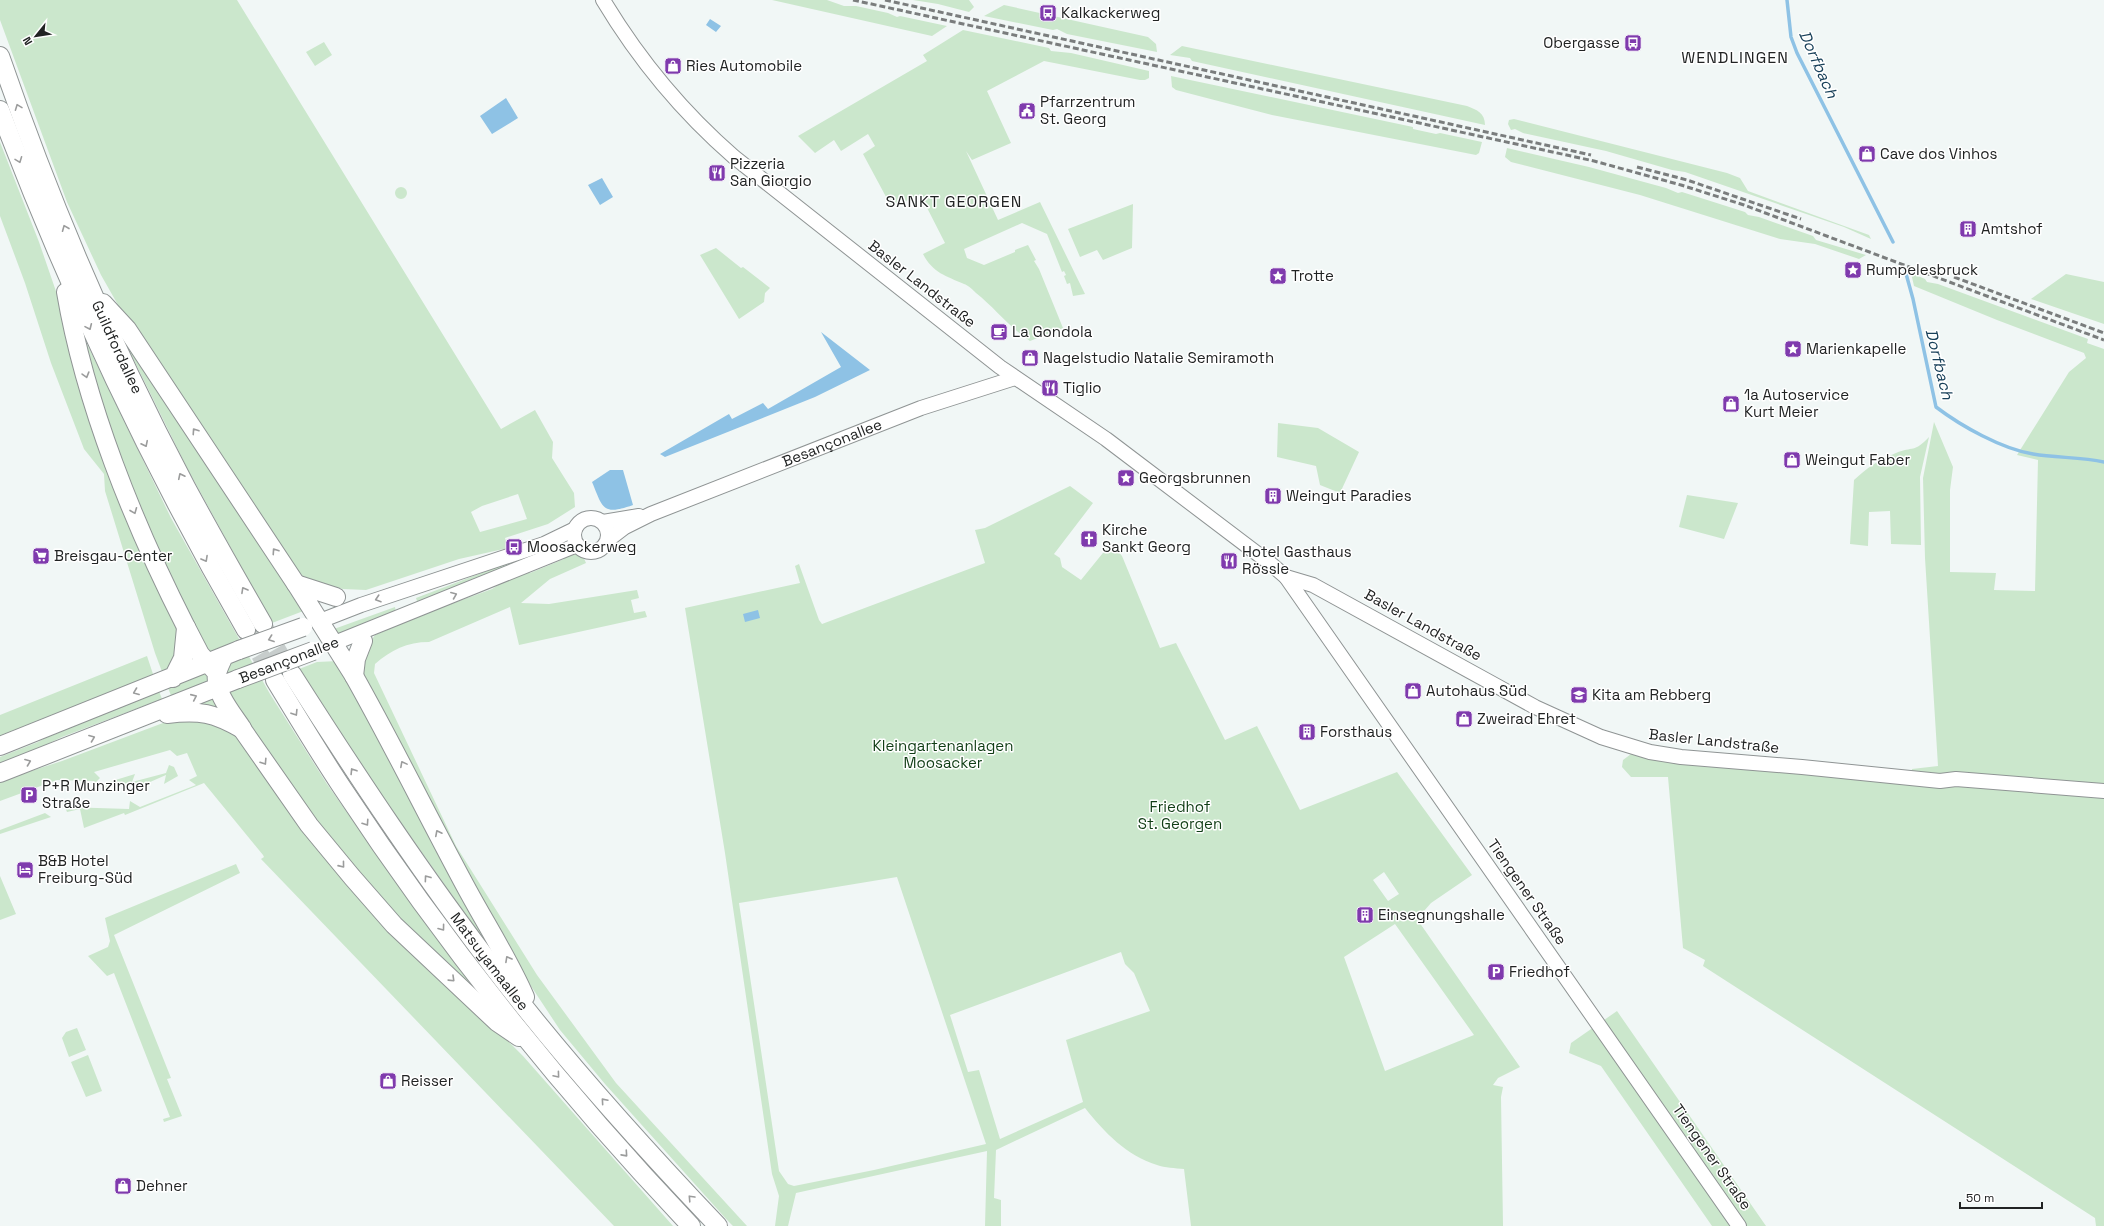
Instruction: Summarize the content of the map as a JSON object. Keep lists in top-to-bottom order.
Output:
{
  "streets": {
    "main road": ["Guildfordallee", "Besançonallee", "Matsuyamaallee"],
    "street": ["Basler Landstraße", "Tiengener Straße"]
  },
  "crossings": [
    ["Basler Landstraße", "Besançonallee"],
    ["Basler Landstraße", "Tiengener Straße"]
  ],
  "districts": ["WENDLINGEN", "SANKT GEORGEN"],
  "water": ["Dorfbach"],
  "parks": ["Kleingartenanlagen Moosacker", "Friedhof St. Georgen"],
  "places": {
    "bus stop": ["Kalkackerweg", "Obergasse", "Moosackerweg"],
    "shop": [
      "Ries Automobile",
      "Cave dos Vinhos",
      "Nagelstudio Natalie Semiramoth",
      "1a Autoservice Kurt Meier",
      "Weingut Faber",
      "Autohaus Süd",
      "Zweirad Ehret",
      "Reisser",
      "Dehner"
    ],
    "public building": ["Pfarrzentrum St. Georg"],
    "restaurant": ["Pizzeria San Giorgio", "Tiglio", "Hotel Gasthaus Rössle"],
    "building": [
      "Amtshof",
      "Weingut Paradies",
      "Forsthaus",
      "Einsegnungshalle"
    ],
    "place": [
      "Rumpelesbruck",
      "Trotte",
      "Marienkapelle",
      "Georgsbrunnen"
    ],
    "cafe": ["La Gondola"],
    "church": ["Kirche Sankt Georg"],
    "supermarket": ["Breisgau-Center"],
    "school or university": ["Kita am Rebberg"],
    "parking": ["P+R Munzinger Straße", "Friedhof"],
    "hotel": ["B&B Hotel Freiburg-Süd"]
  },
  "scale_bar": "50 m",
  "north": "bottom left"
}
